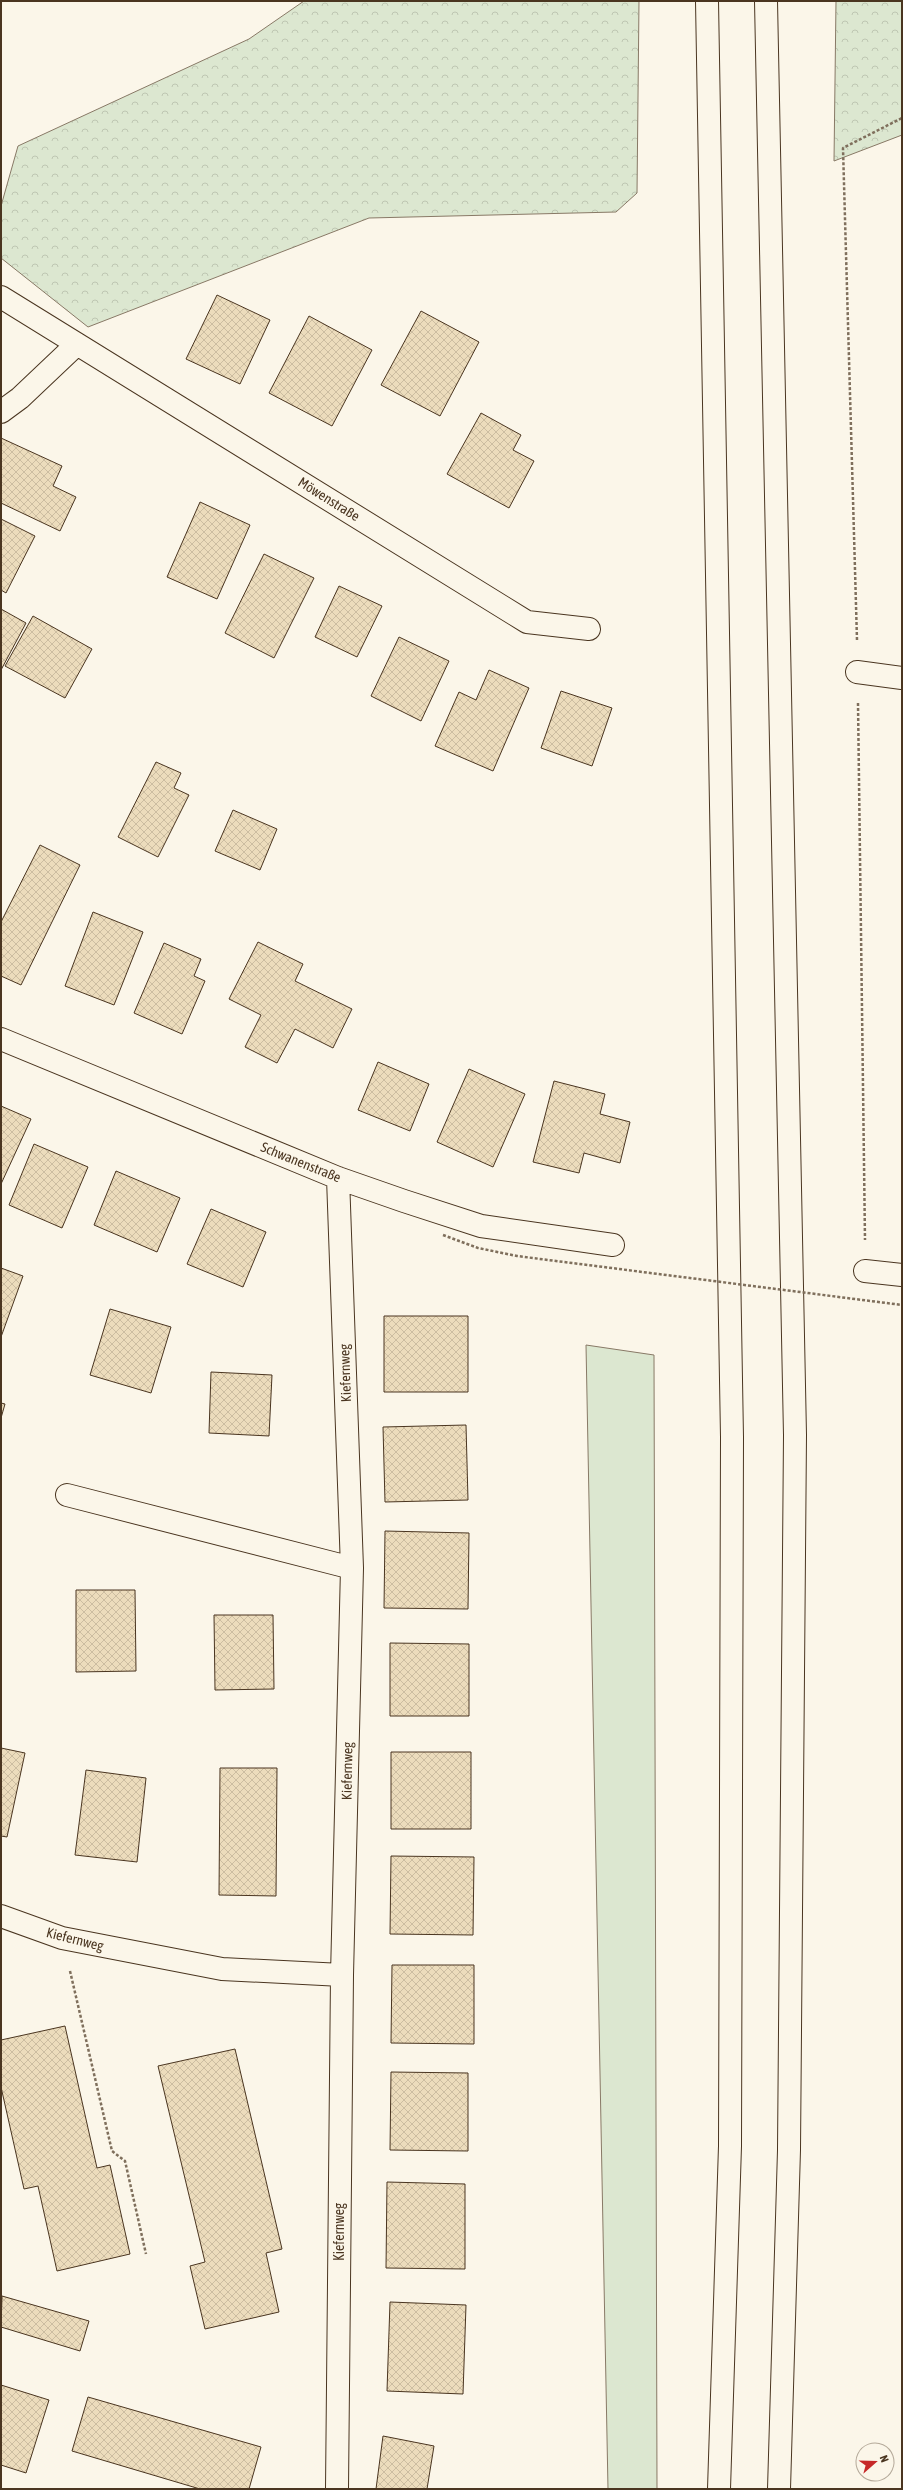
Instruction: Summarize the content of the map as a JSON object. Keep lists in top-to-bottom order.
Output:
{
  "streets": {
    "main road": ["Möwenstraße", "Schwanenstraße", "Kiefernweg"]
  },
  "crossings": [
    ["Schwanenstraße", "Kiefernweg"]
  ],
  "north": "right"
}
